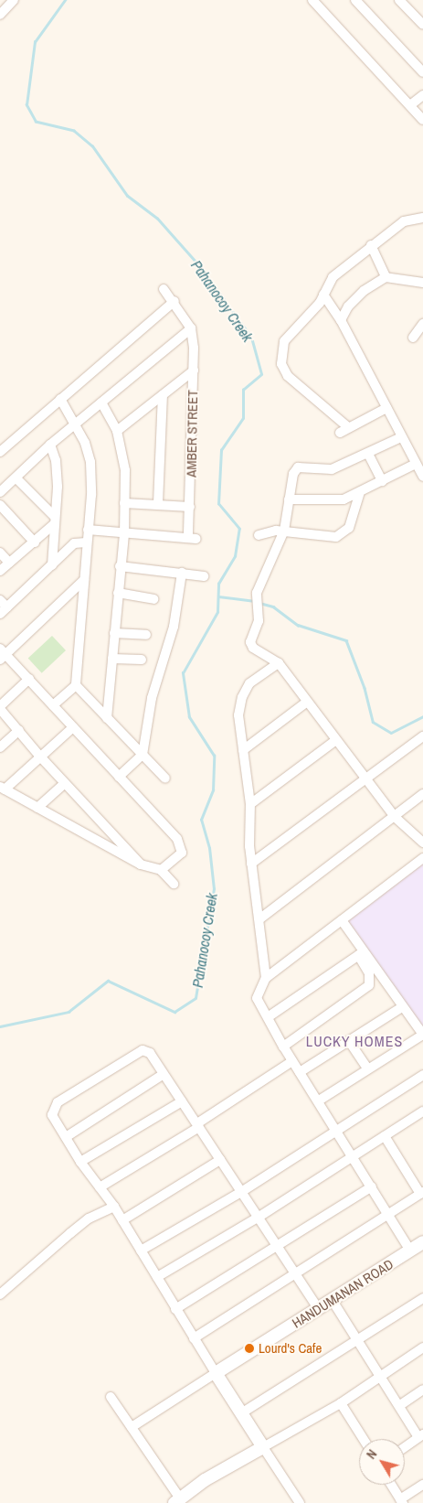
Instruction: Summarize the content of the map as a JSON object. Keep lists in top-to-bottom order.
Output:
{
  "streets": {
    "street": ["AMBER STREET", "HANDUMANAN ROAD"]
  },
  "districts": ["LUCKY HOMES"],
  "water": ["Pahanocoy Creek"],
  "places": ["Lourd's Cafe"],
  "north": "top left"
}
